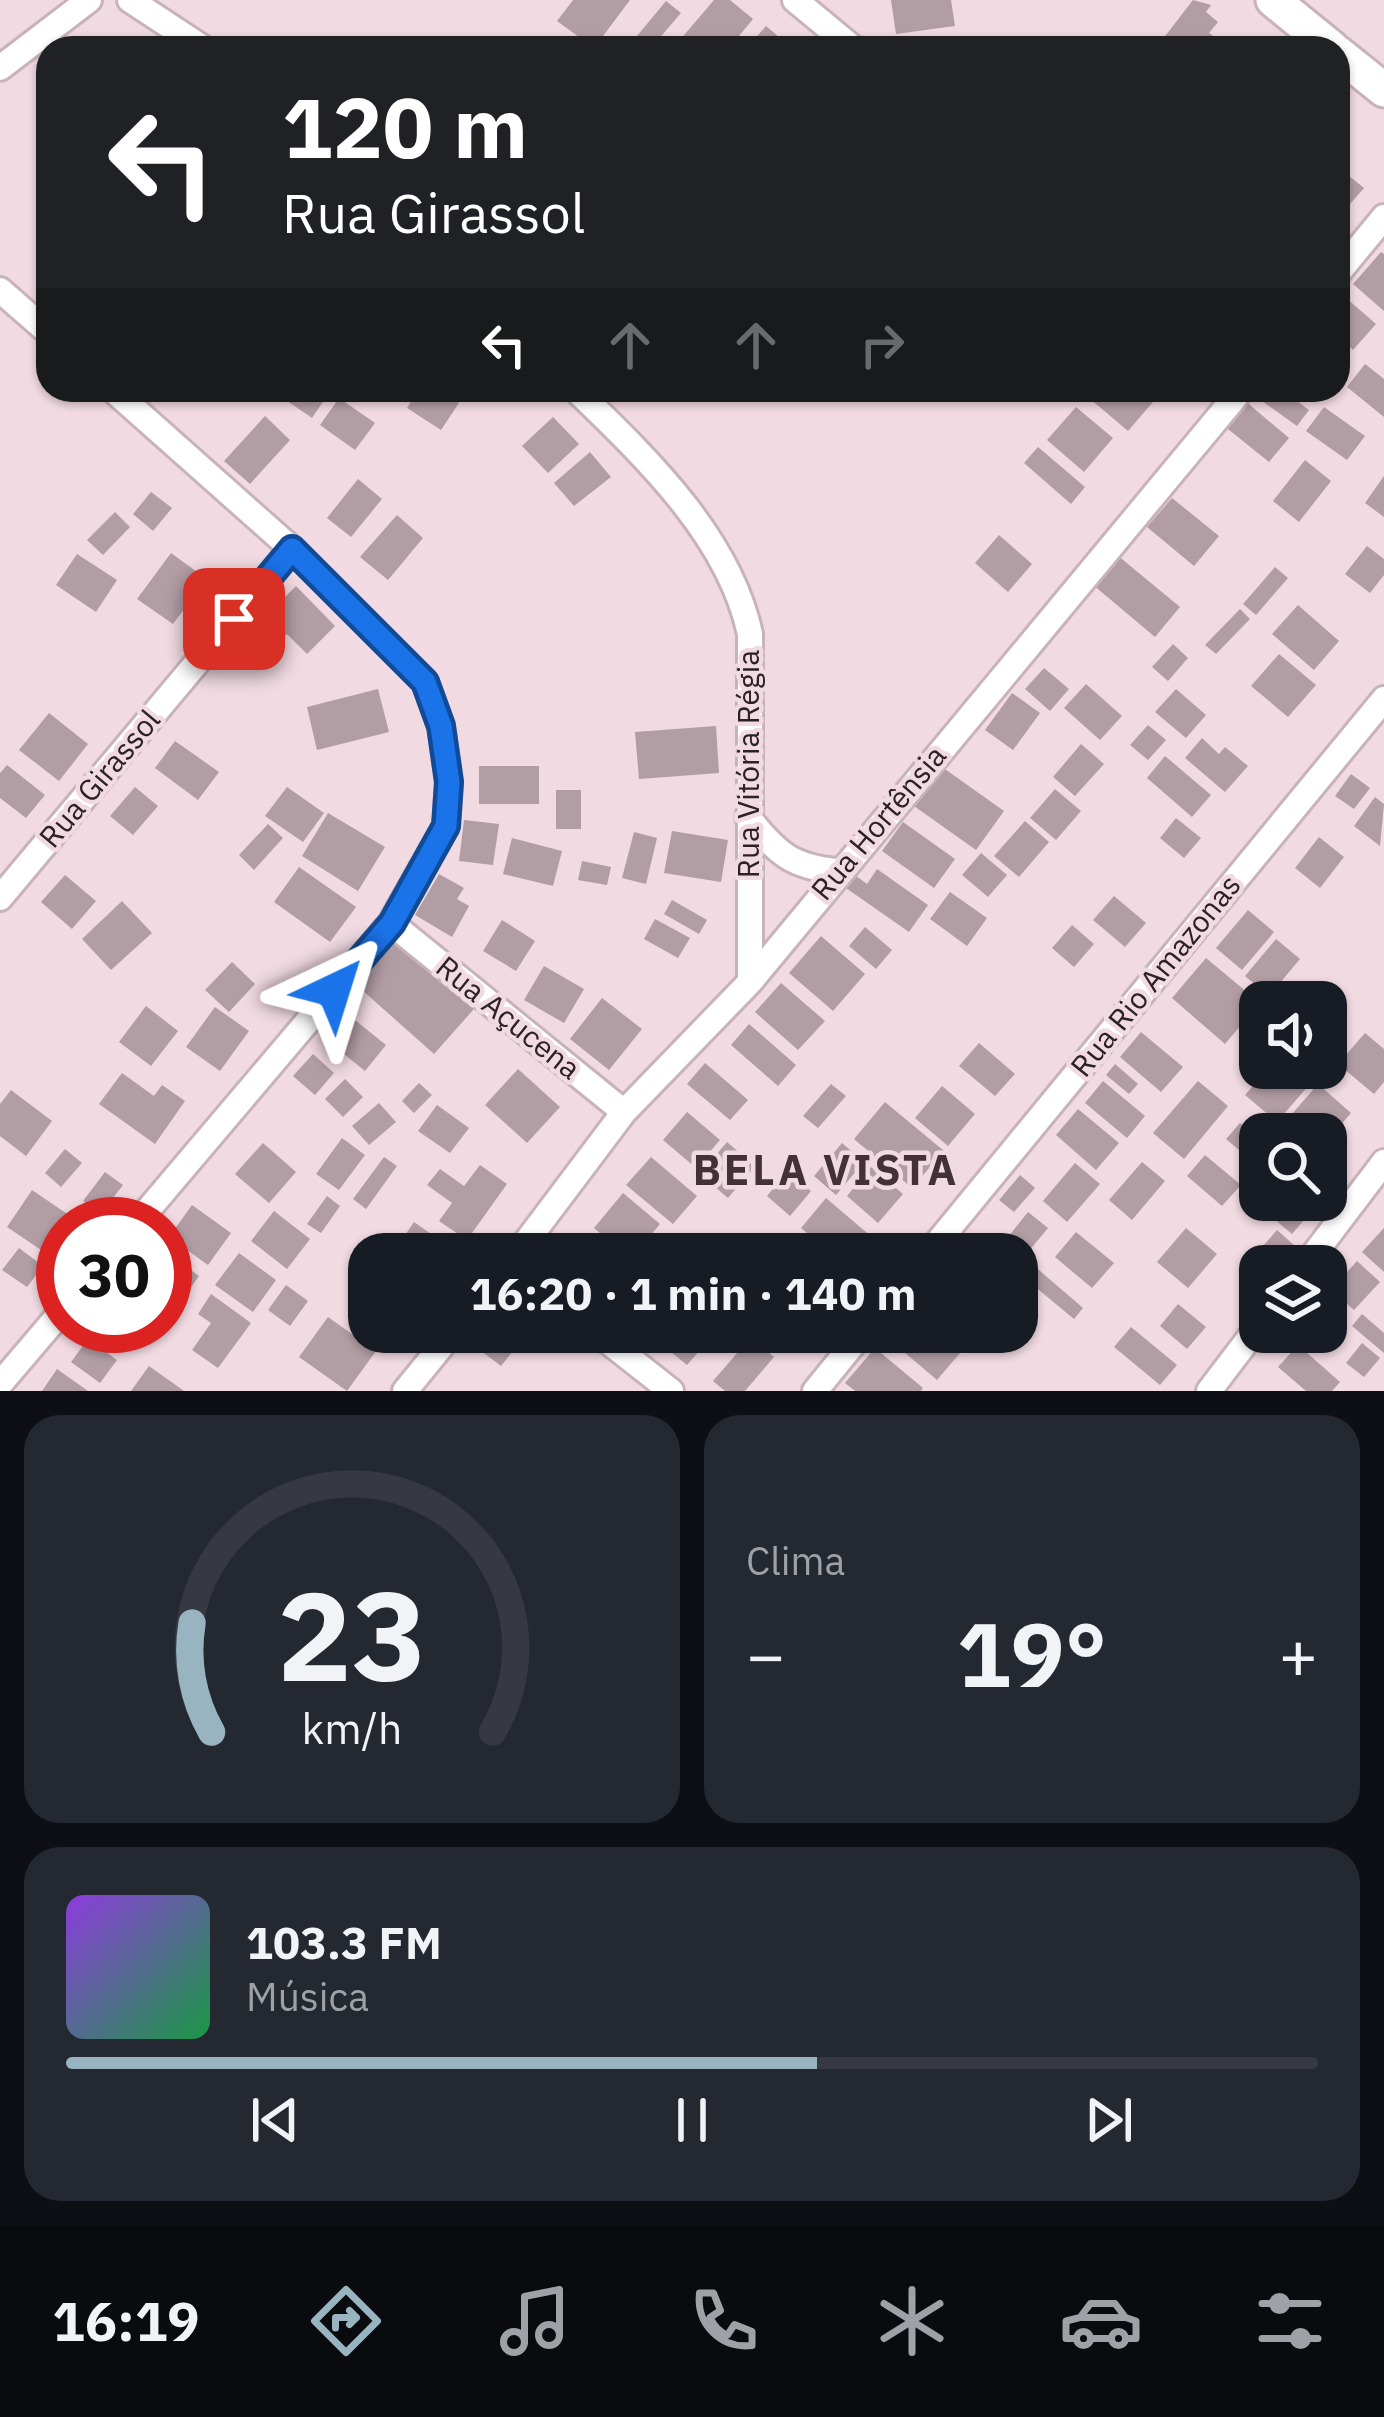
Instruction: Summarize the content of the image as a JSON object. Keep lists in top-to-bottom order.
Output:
{
  "streets": {
    "street": [
      "Rua Vitória Régia",
      "Rua Girassol",
      "Rua Hortênsia",
      "Rua Rio Amazonas",
      "Rua Açucena"
    ]
  },
  "crossings": [
    ["Rua Vitória Régia", "Rua Hortênsia"],
    ["Rua Hortênsia", "Rua Açucena"]
  ],
  "districts": ["BELA VISTA"],
  "page": {
    "turn": ["120 m", "Rua Girassol"],
    "limit": "30",
    "trip": "16:20 · 1 min · 140 m",
    "tile": "Clima",
    "heat": ["−", "19°", "+"],
    "song": ["103.3 FM", "Música"],
    "tabs": "16:19",
    "gauge": ["23", "km/h"]
  }
}
